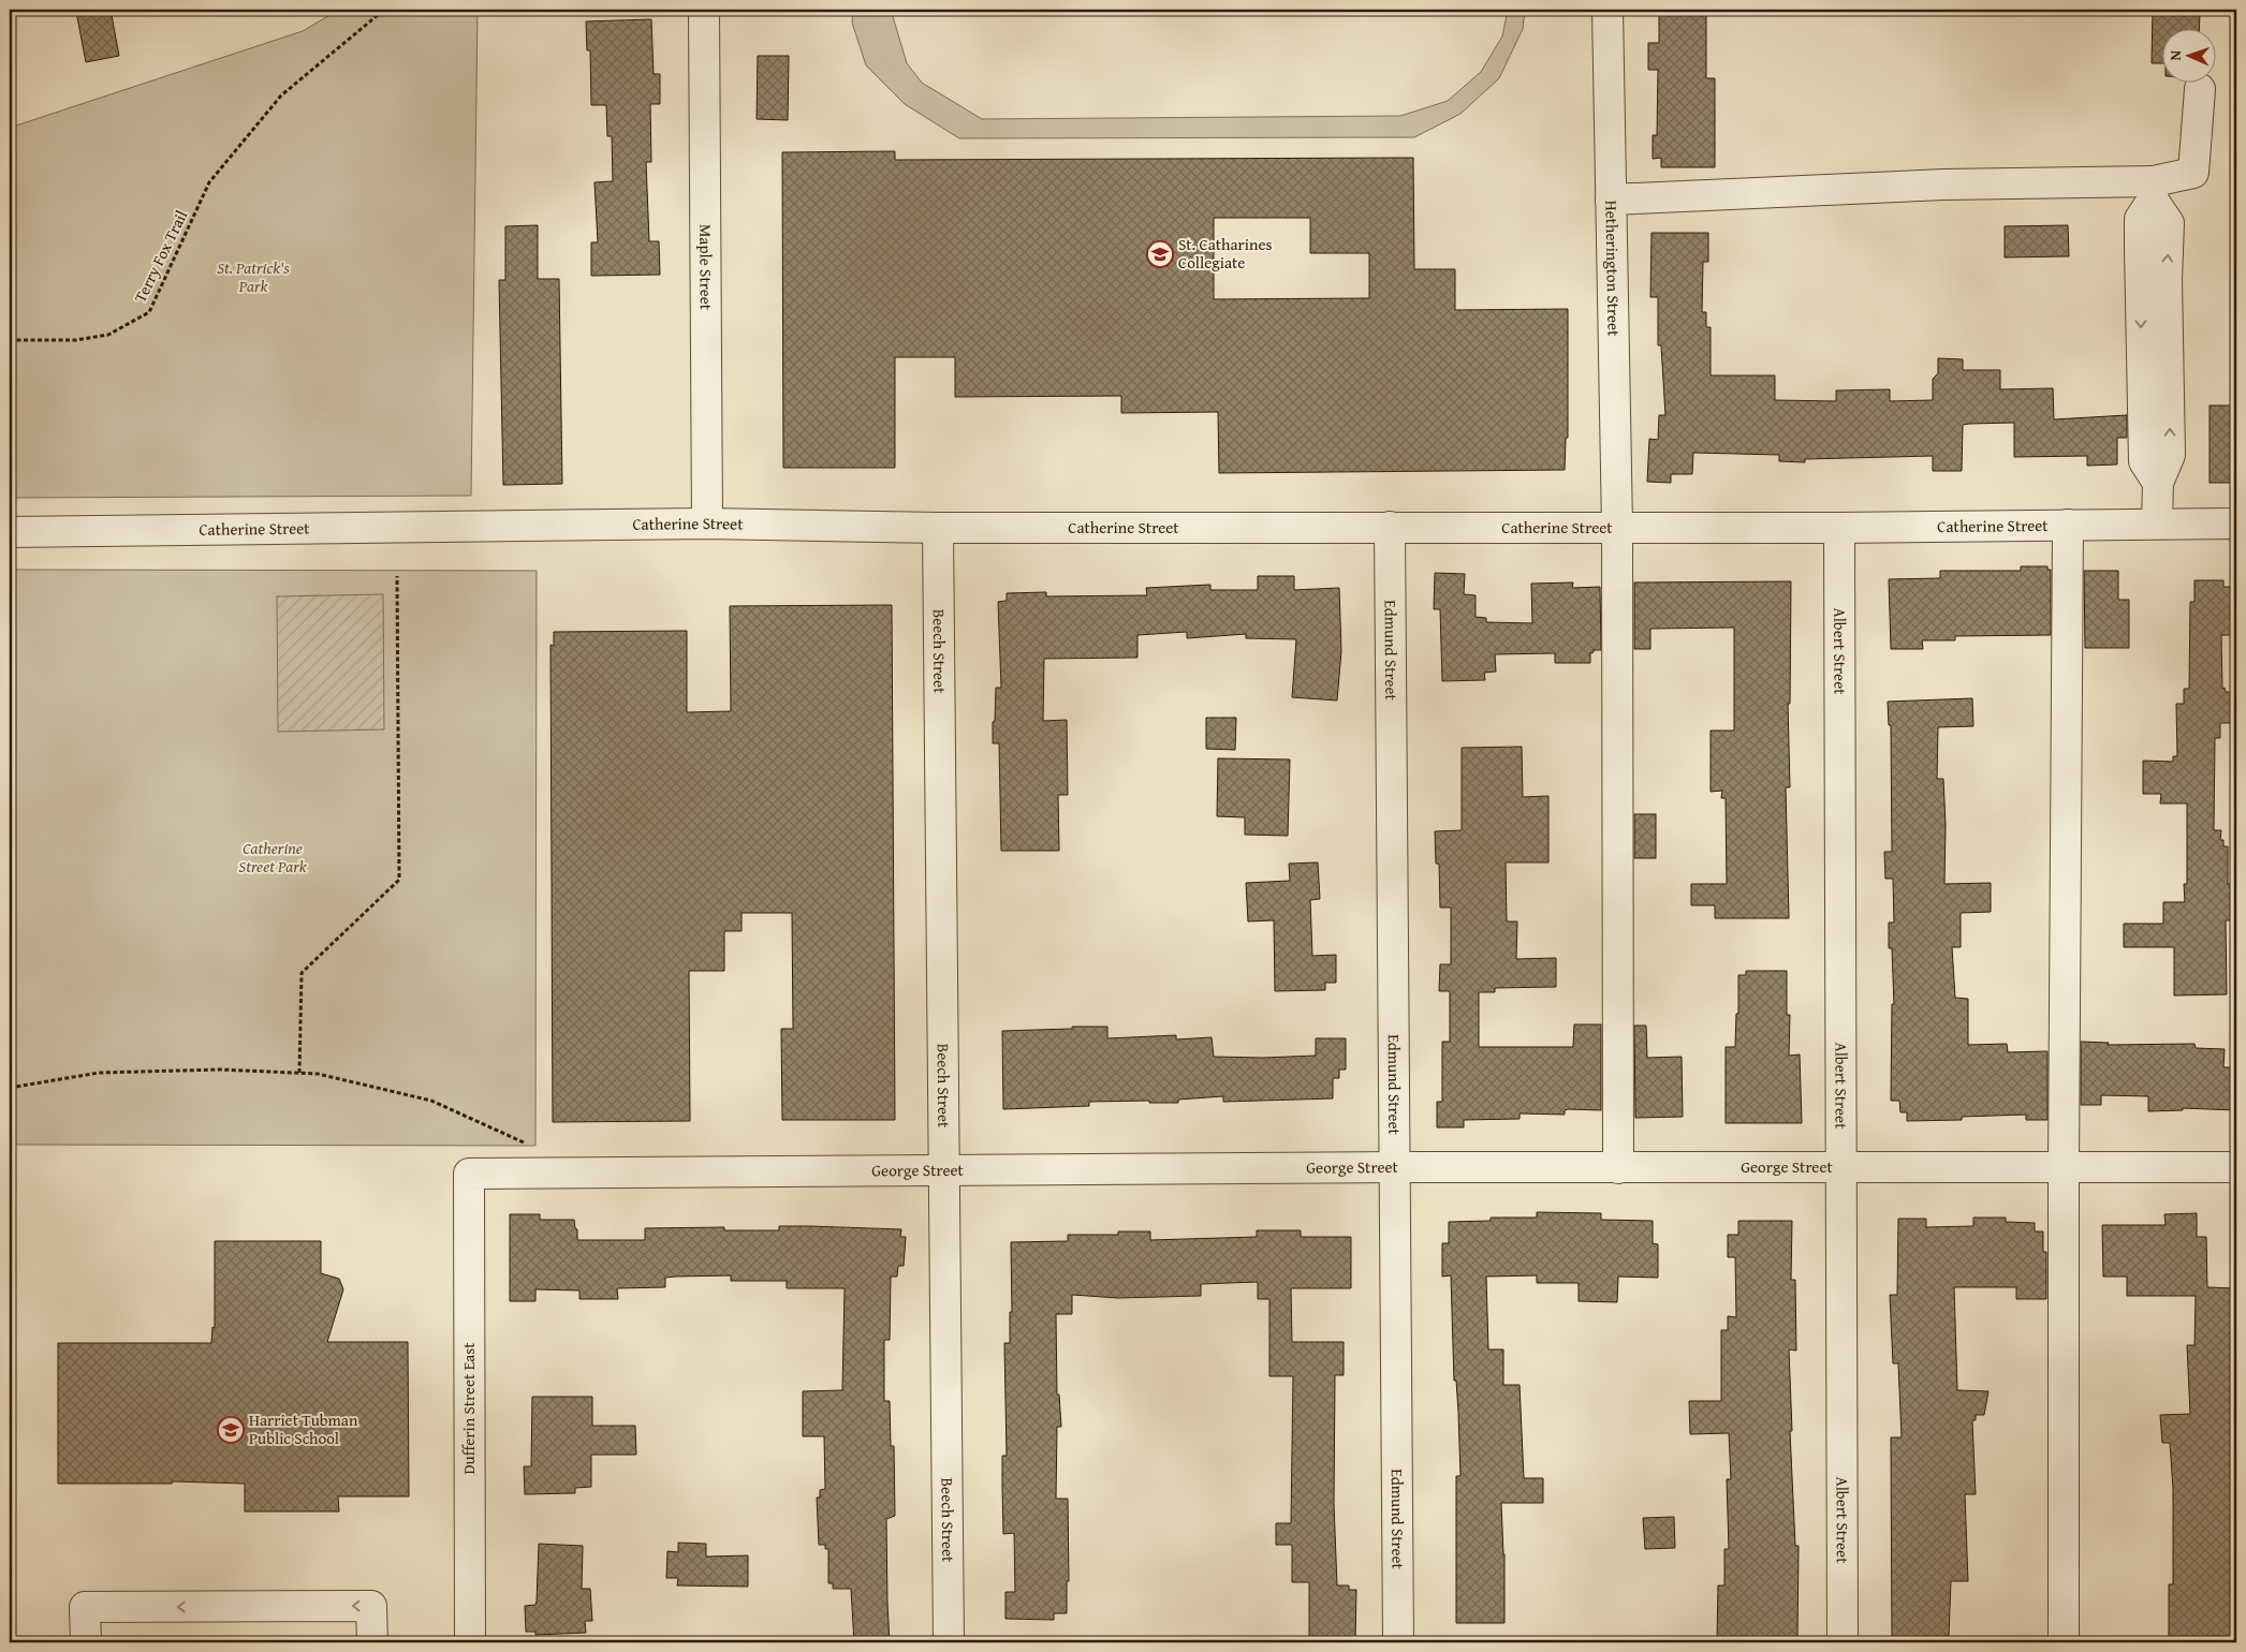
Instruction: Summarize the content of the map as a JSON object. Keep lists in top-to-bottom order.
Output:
{
  "streets": {
    "street": [
      "Maple Street",
      "Hetherington Street",
      "Catherine Street",
      "Edmund Street",
      "Albert Street",
      "Beech Street",
      "George Street",
      "Dufferin Street East"
    ],
    "path": ["Terry Fox Trail"]
  },
  "crossings": [
    ["Maple Street", "Catherine Street"],
    ["Hetherington Street", "Catherine Street"],
    ["Hetherington Street", "George Street"],
    ["Catherine Street", "Edmund Street"],
    ["Catherine Street", "Albert Street"],
    ["Catherine Street", "Beech Street"],
    ["Edmund Street", "George Street"],
    ["Albert Street", "George Street"],
    ["Beech Street", "George Street"],
    ["George Street", "Dufferin Street East"]
  ],
  "parks": ["St. Patrick's Park", "Catherine Street Park"],
  "places": {
    "school or university": ["St. Catharines Collegiate", "Harriet Tubman Public School"]
  },
  "north": "left"
}
